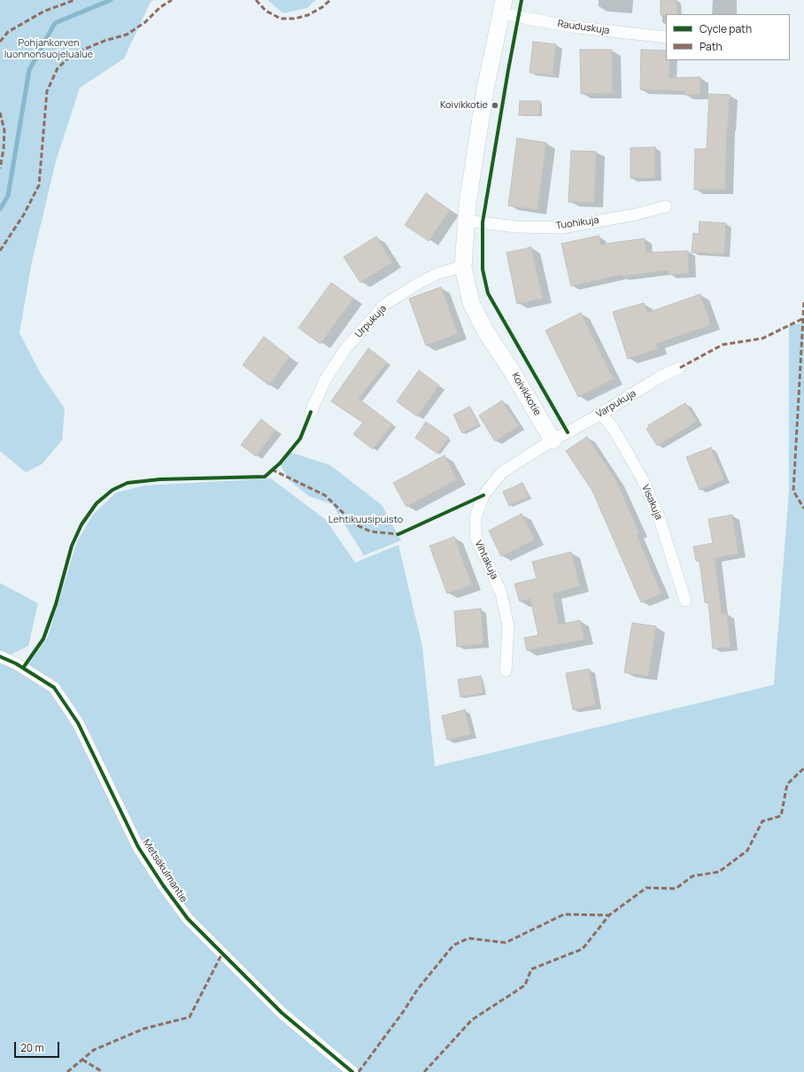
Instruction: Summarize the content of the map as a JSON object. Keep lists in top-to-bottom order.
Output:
{
  "streets": {
    "street": [
      "Rauduskuja",
      "Tuohikuja",
      "Urpukuja",
      "Koivikkotie",
      "Varpukuja",
      "Visakuja",
      "Vihtakuja",
      "Metsäkulmantie"
    ]
  },
  "crossings": [
    ["Rauduskuja", "Koivikkotie"],
    ["Tuohikuja", "Koivikkotie"],
    ["Urpukuja", "Koivikkotie"],
    ["Koivikkotie", "Varpukuja"],
    ["Koivikkotie", "Vihtakuja"],
    ["Varpukuja", "Visakuja"],
    ["Varpukuja", "Vihtakuja"]
  ],
  "parks": ["Pohjankorven luonnonsuojelualue", "Lehtikuusipuisto"],
  "places": ["Koivikkotie"],
  "legend": ["Cycle path", "Path"],
  "scale_bar": "20 m"
}
